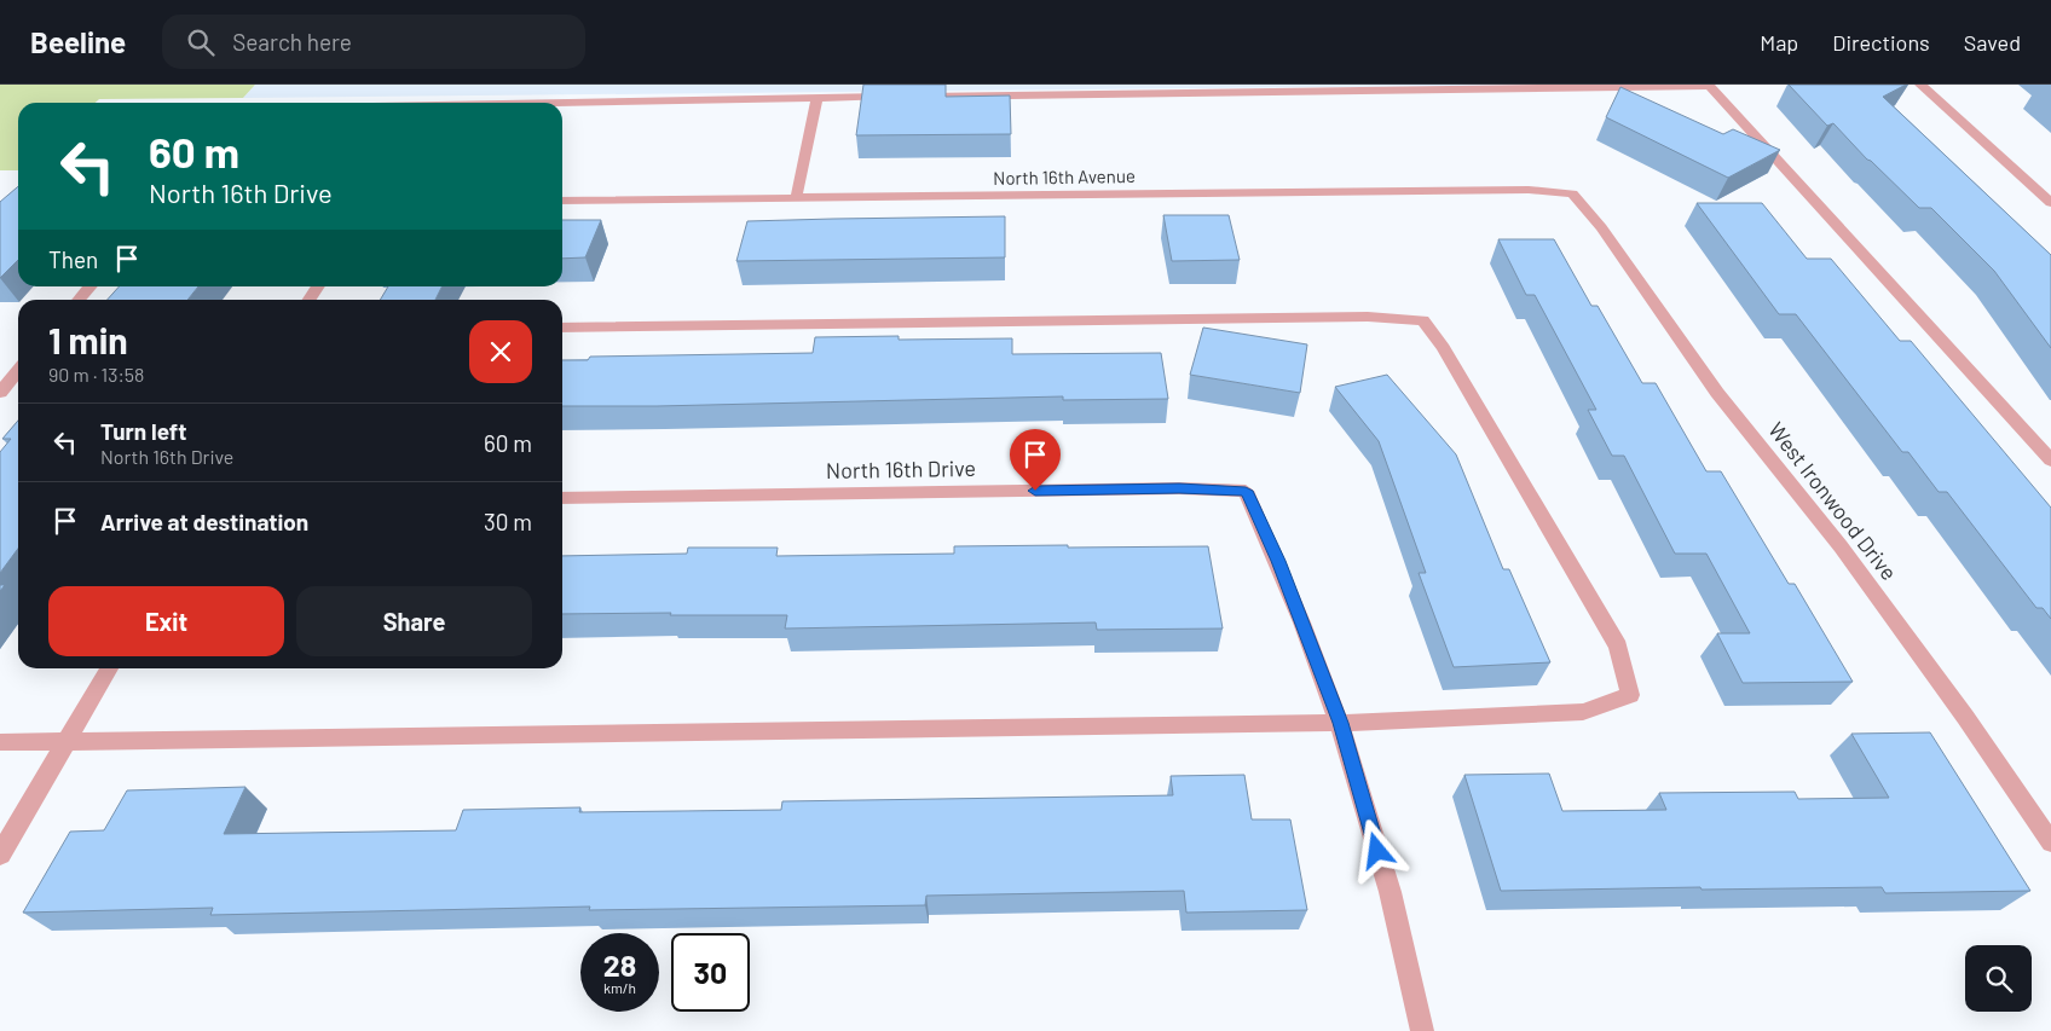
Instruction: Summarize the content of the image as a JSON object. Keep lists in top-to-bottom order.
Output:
{
  "streets": {
    "street": ["North 16th Avenue", "North 16th Drive", "West Ironwood Drive"]
  },
  "crossings": [
    ["North 16th Avenue", "West Ironwood Drive"]
  ],
  "page": {
    "header": "Beeline",
    "search": "Search here",
    "nav": ["Map", "Directions", "Saved"],
    "turn": ["60 m", "North 16th Drive"],
    "then": "Then",
    "heading": ["1 min", "90 m · 13:58"],
    "list": [
      {
        "name": "Turn left",
        "note": "North 16th Drive",
        "value": "60 m"
      },
      {
        "name": "Arrive at destination",
        "value": "30 m"
      }
    ],
    "buttons": ["Exit", "Share"],
    "speed": "28 km/h",
    "limit": "30"
  }
}
